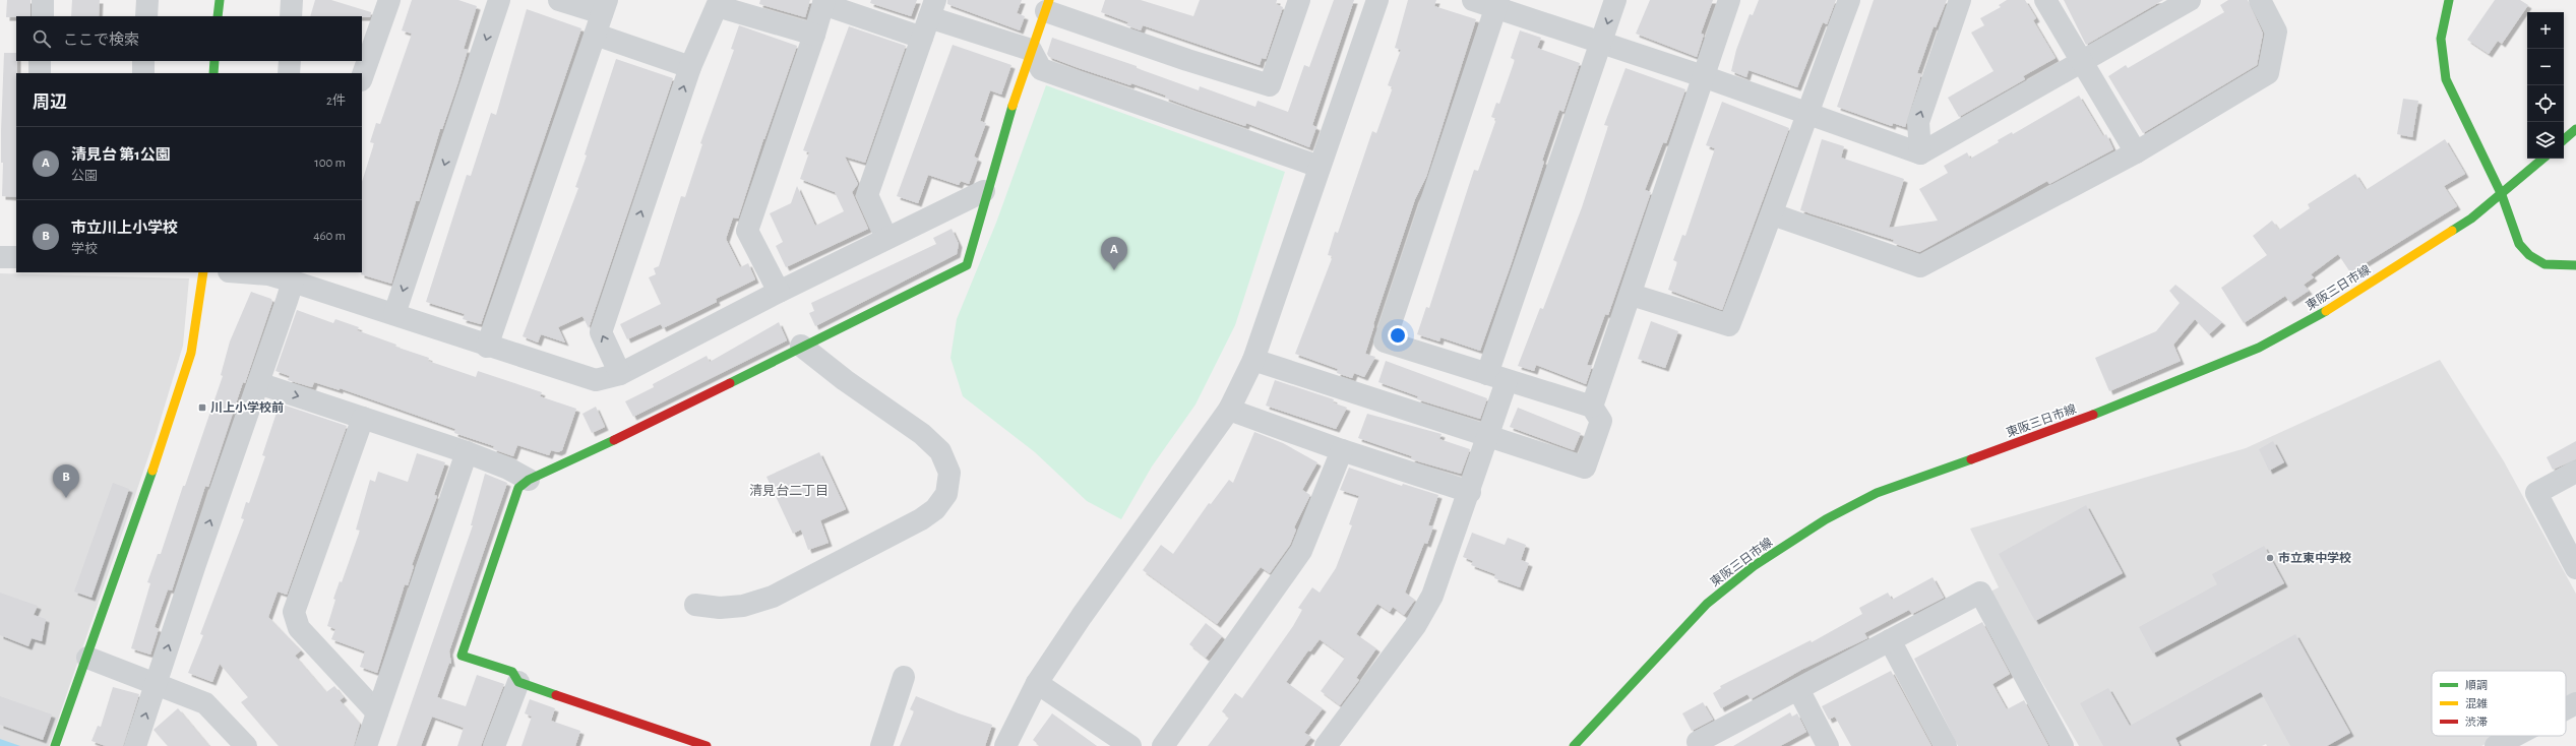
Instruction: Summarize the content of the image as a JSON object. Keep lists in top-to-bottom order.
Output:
{
  "streets": {
    "street": ["東阪三日市線"]
  },
  "districts": ["清見台二丁目"],
  "places": {
    "transit": ["川上小学校前"],
    "other": ["市立東中学校"]
  },
  "legend": ["順調", "混雑", "渋滞"],
  "page": {
    "map_buttons": ["+", "−"],
    "search": "ここで検索",
    "heading": ["周辺", "2件"],
    "list": [
      {
        "mark": "A",
        "name": "清見台 第1公園",
        "note": "公園",
        "value": "100 m"
      },
      {
        "mark": "B",
        "name": "市立川上小学校",
        "note": "学校",
        "value": "460 m"
      }
    ],
    "pins": ["A", "B"]
  }
}
